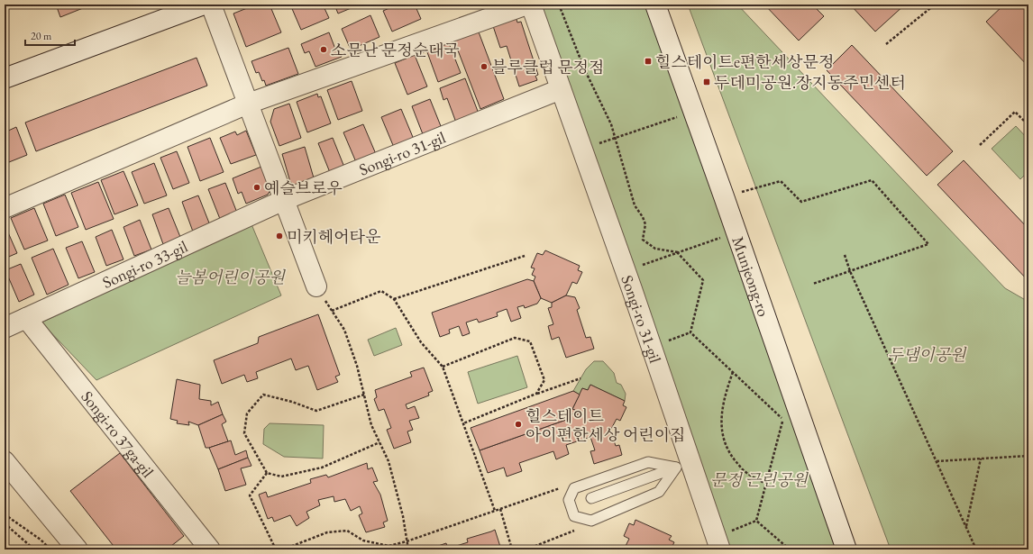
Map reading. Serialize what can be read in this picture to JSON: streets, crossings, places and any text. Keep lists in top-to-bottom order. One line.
{"streets":{"street":["Songi-ro 31-gil","Songi-ro 33-gil","Munjeong-ro","Songi-ro 37ga-gil"]},"crossings":[["Songi-ro 31-gil","Songi-ro 33-gil"],["Songi-ro 33-gil","Songi-ro 37ga-gil"]],"parks":["늘봄어린이공원","두댐이공원","문정 근린공원"],"places":{"other":["소문난 문정순대국","블루클럽 문정점","예슬브로우","미키헤어타운","힐스테이트 아이편한세상 어린이집"],"transit":["힐스테이트e편한세상문정","두데미공원.장지동주민센터"]},"scale_bar":"20 m"}
